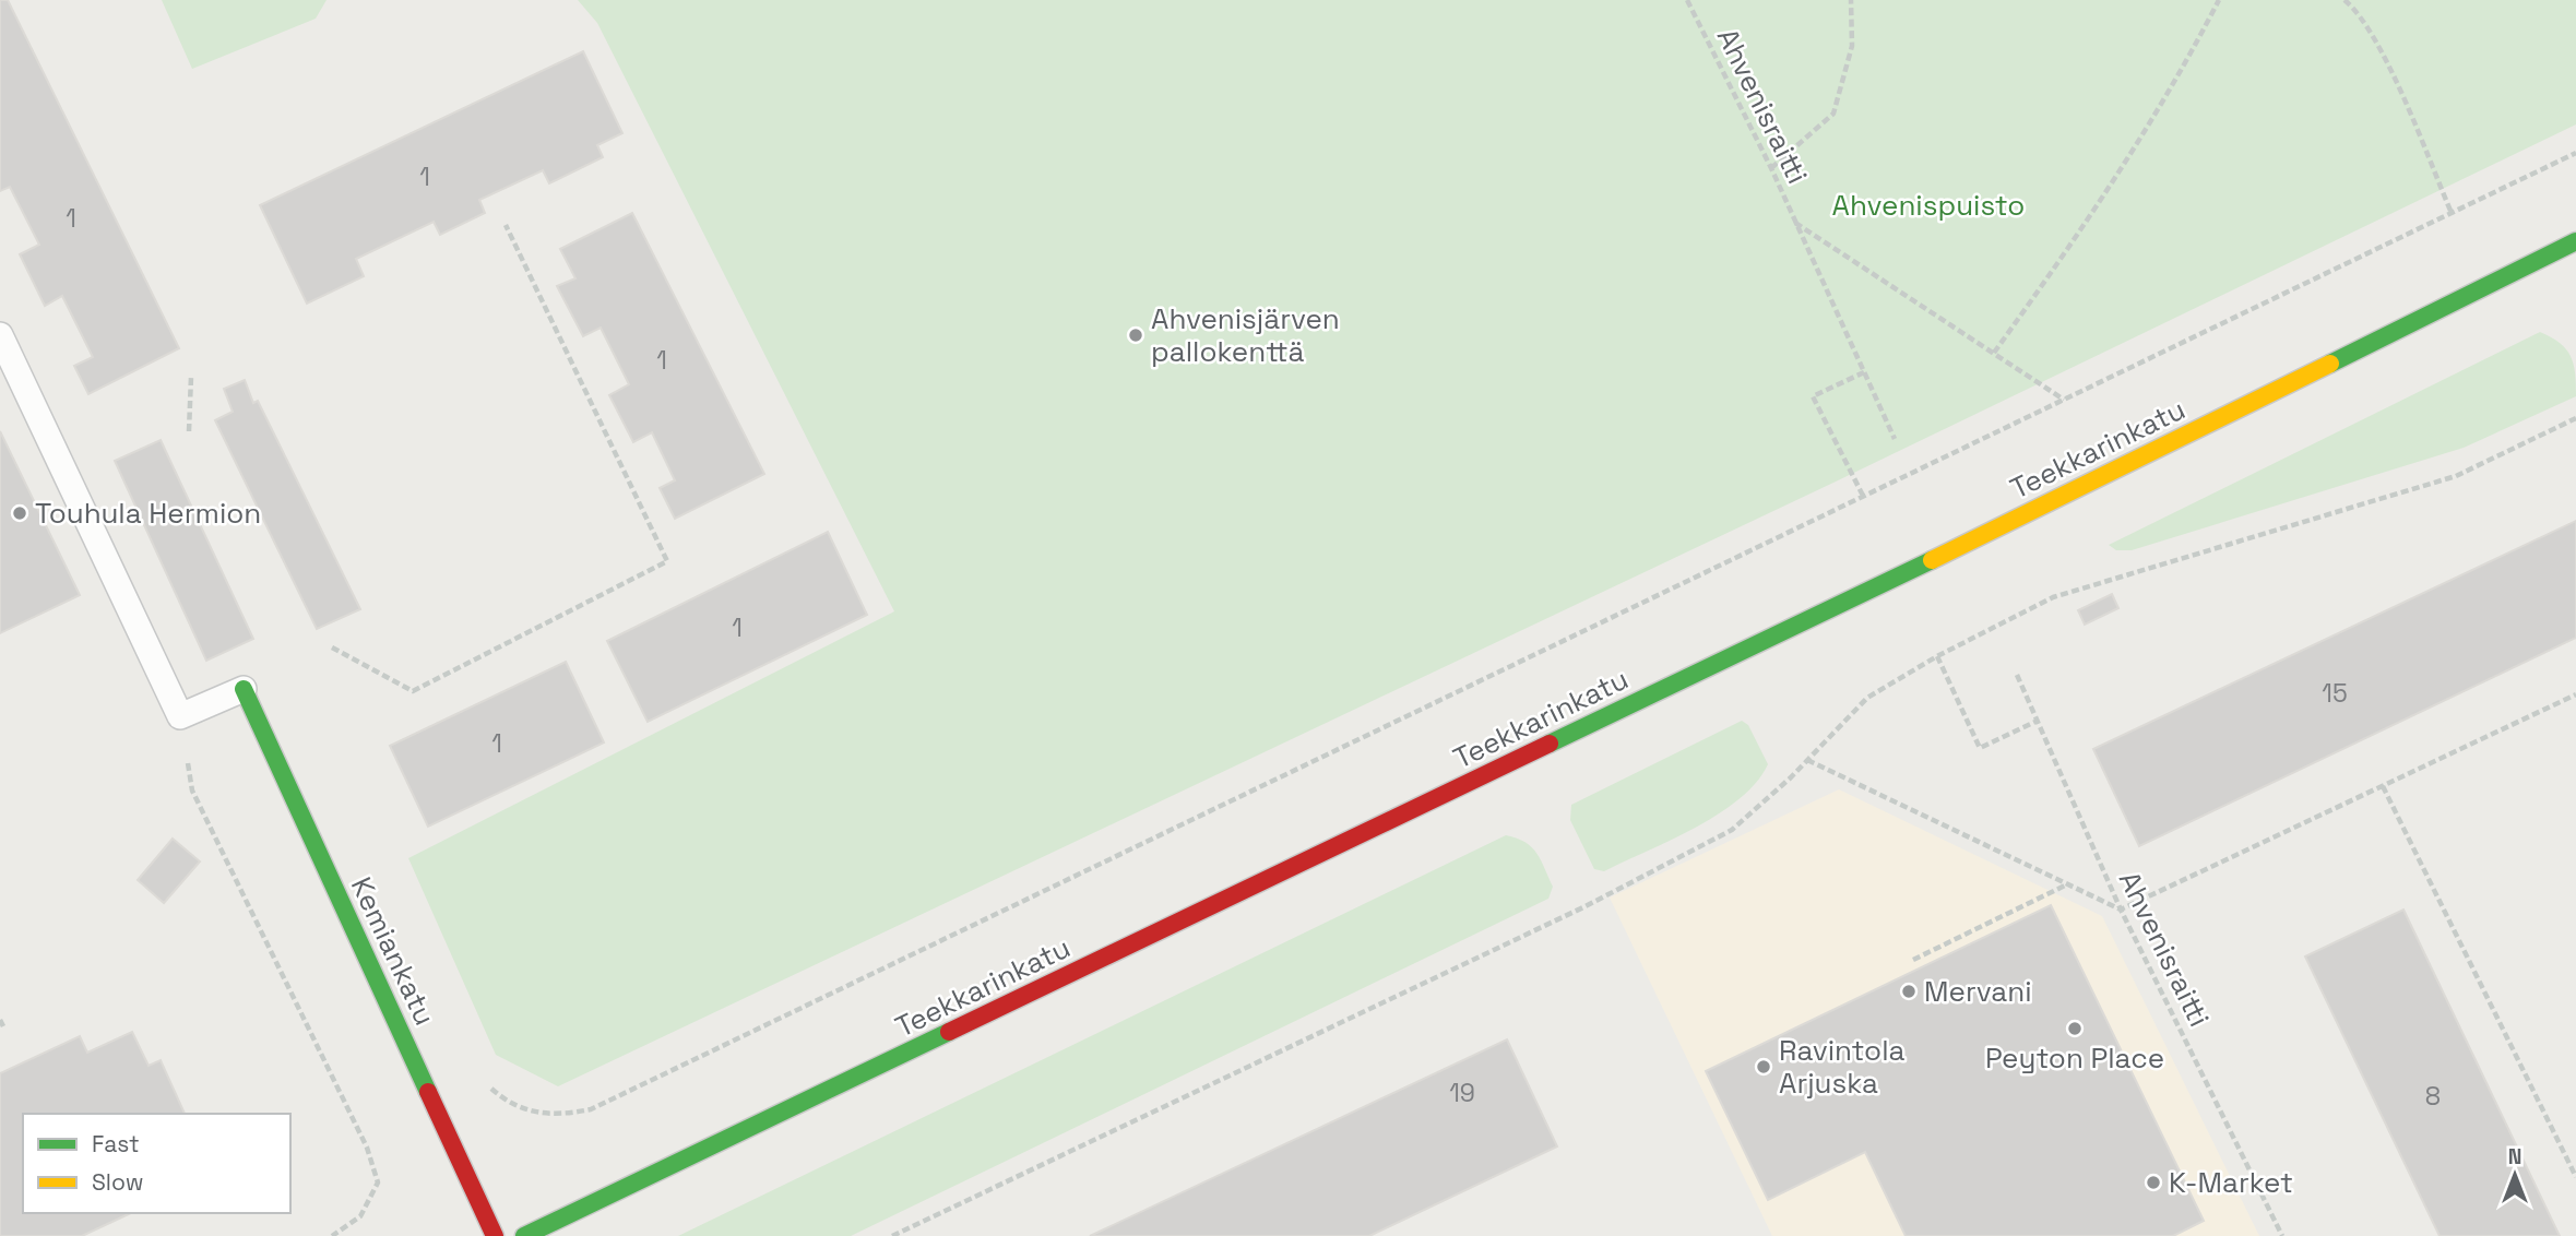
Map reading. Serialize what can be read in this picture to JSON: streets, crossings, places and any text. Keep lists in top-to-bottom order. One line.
{"streets":{"street":["Teekkarinkatu","Kemiankatu"],"path":["Ahvenisraitti"]},"parks":["Ahvenispuisto"],"places":["Ahvenisjärven pallokenttä","Touhula Hermion","Mervani","Peyton Place","Ravintola Arjuska","K-Market"],"house_numbers":["1","1","1","1","15","1","19","8"],"legend":["Fast","Slow"],"north":"top"}
